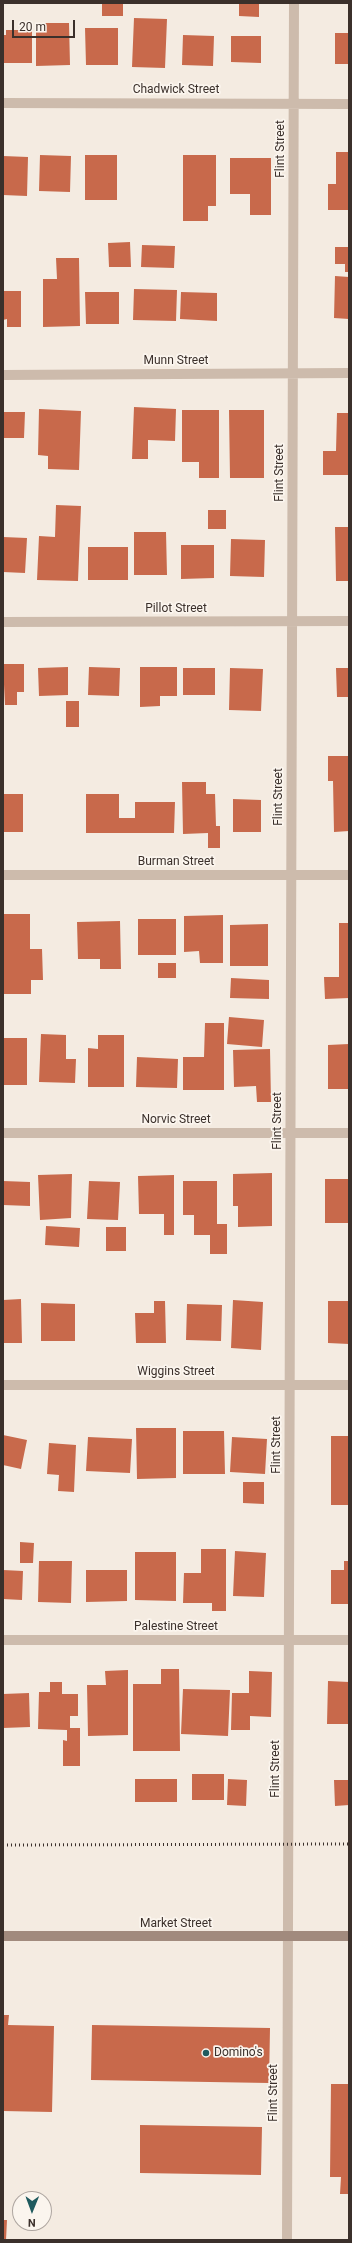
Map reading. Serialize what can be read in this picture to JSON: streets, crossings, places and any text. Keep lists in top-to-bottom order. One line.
{"streets":{"main road":["Market Street"],"street":["Chadwick Street","Flint Street","Munn Street","Pillot Street","Burman Street","Norvic Street","Wiggins Street","Palestine Street"]},"crossings":[["Chadwick Street","Flint Street"],["Flint Street","Munn Street"],["Flint Street","Pillot Street"],["Flint Street","Burman Street"],["Flint Street","Norvic Street"],["Flint Street","Wiggins Street"],["Flint Street","Palestine Street"],["Flint Street","Market Street"]],"places":["Domino's"],"scale_bar":"20 m","north":"bottom"}
